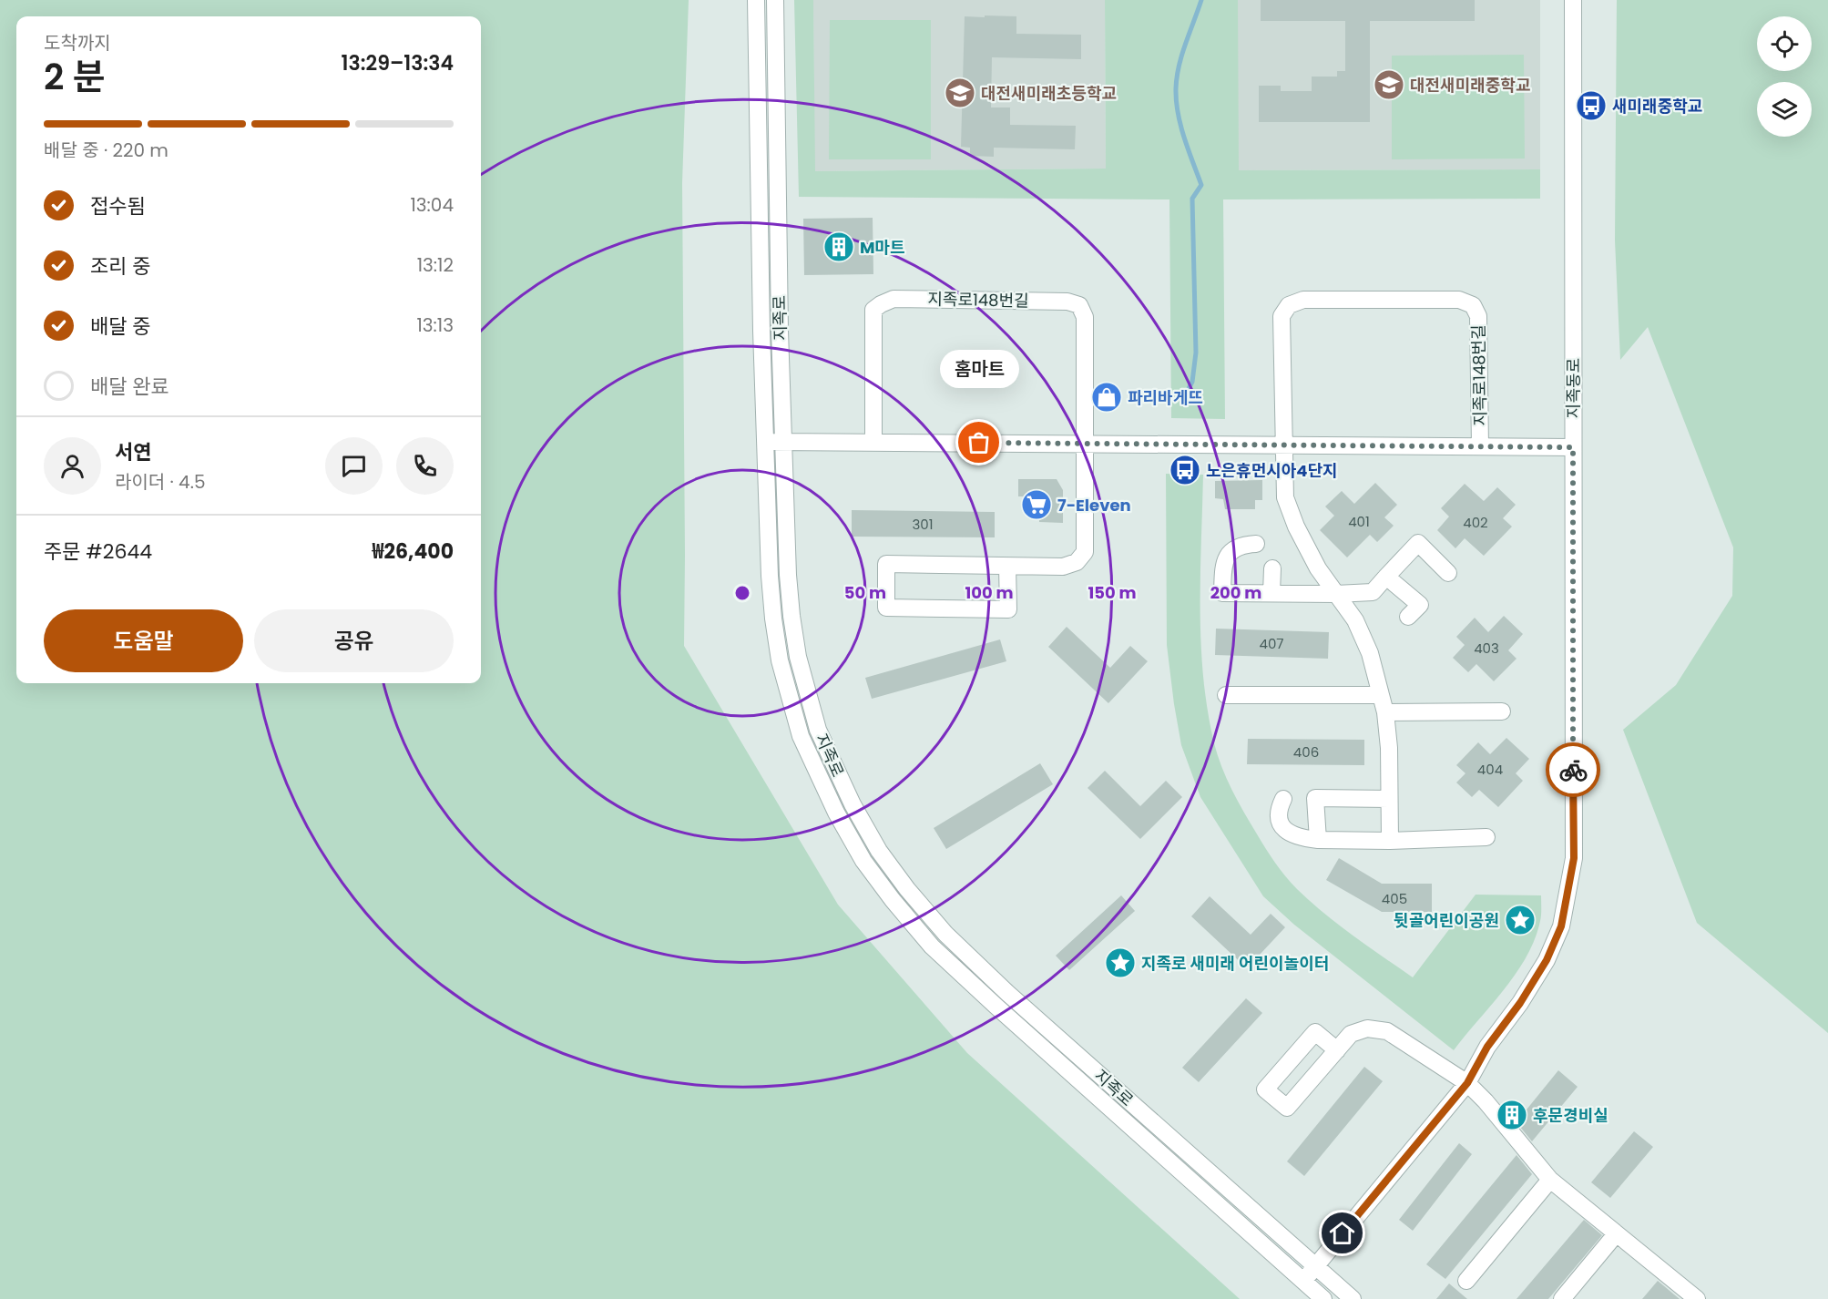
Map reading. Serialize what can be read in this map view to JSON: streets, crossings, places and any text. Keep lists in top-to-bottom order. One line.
{"streets":{"street":["지족로148번길","지족로","지족동로"]},"crossings":[["지족로148번길","지족로"],["지족로148번길","지족동로"],["지족로","지족동로"]],"places":{"school or university":["대전새미래중학교","대전새미래초등학교"],"bus stop":["새미래중학교","노은휴먼시아4단지"],"building":["M마트","후문경비실"],"shop":["파리바게뜨"],"other":["홈마트"],"supermarket":["7-Eleven"],"place":["뒷골어린이공원","지족로 새미래 어린이놀이터"]},"house_numbers":["401","402","301","407","403","406","404","405"],"page":{"heading":["2 분","도착까지","13:29–13:34"],"panel":["서연","라이더 · 4.5","주문 #2644","₩26,400"],"bar":"배달 중 · 220 m","list":[["접수됨","13:04"],["조리 중","13:12"],["배달 중","13:13"],"배달 완료"],"bubble":"홈마트","buttons":["도움말","공유"]},"rings":["50 m","100 m","150 m","200 m"]}
